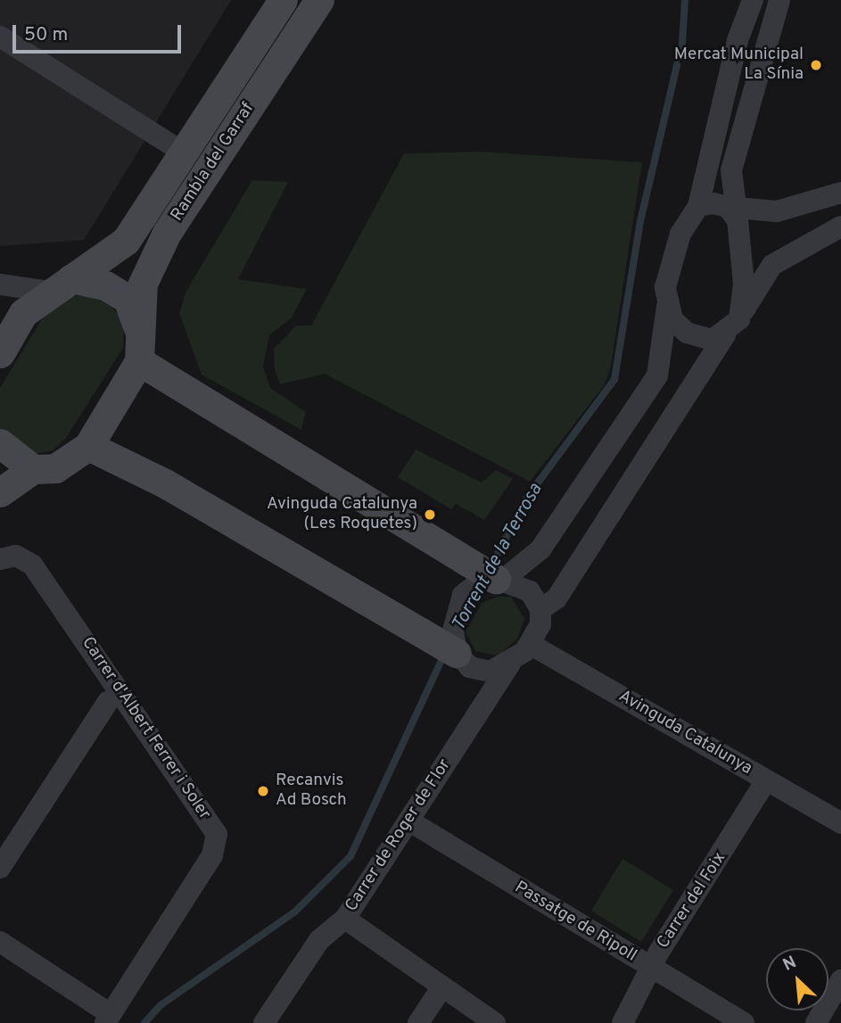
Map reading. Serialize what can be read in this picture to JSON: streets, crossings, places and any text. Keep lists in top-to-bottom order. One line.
{"streets":{"street":["Rambla del Garraf","Carrer d'Albert Ferrer i Soler","Avinguda Catalunya","Carrer de Roger de Flor","Carrer del Foix","Passatge de Ripoll"]},"crossings":[["Avinguda Catalunya","Carrer de Roger de Flor"],["Avinguda Catalunya","Carrer del Foix"],["Carrer de Roger de Flor","Passatge de Ripoll"],["Carrer del Foix","Passatge de Ripoll"]],"water":["Torrent de la Terrosa"],"places":["Mercat Municipal La Sínia","Avinguda Catalunya (Les Roquetes)","Recanvis Ad Bosch"],"scale_bar":"50 m","north":"top left"}
